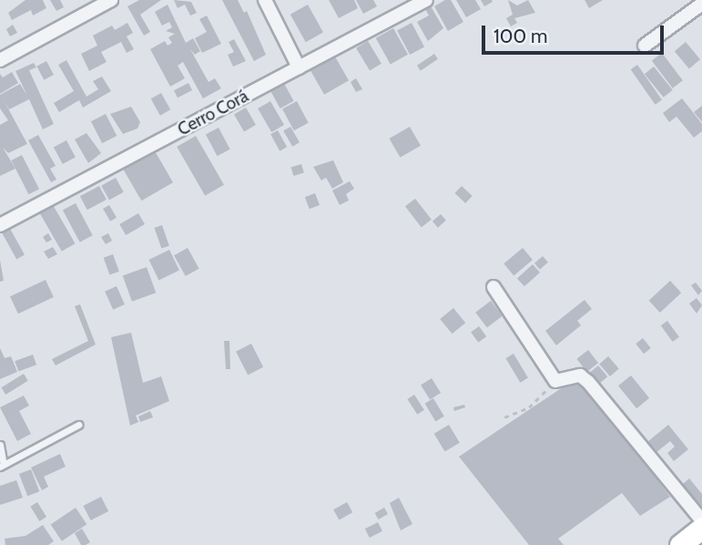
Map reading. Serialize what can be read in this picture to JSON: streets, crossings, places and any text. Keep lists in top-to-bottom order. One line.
{"streets":{"street":["Cerro Corá"]},"scale_bar":"100 m"}
